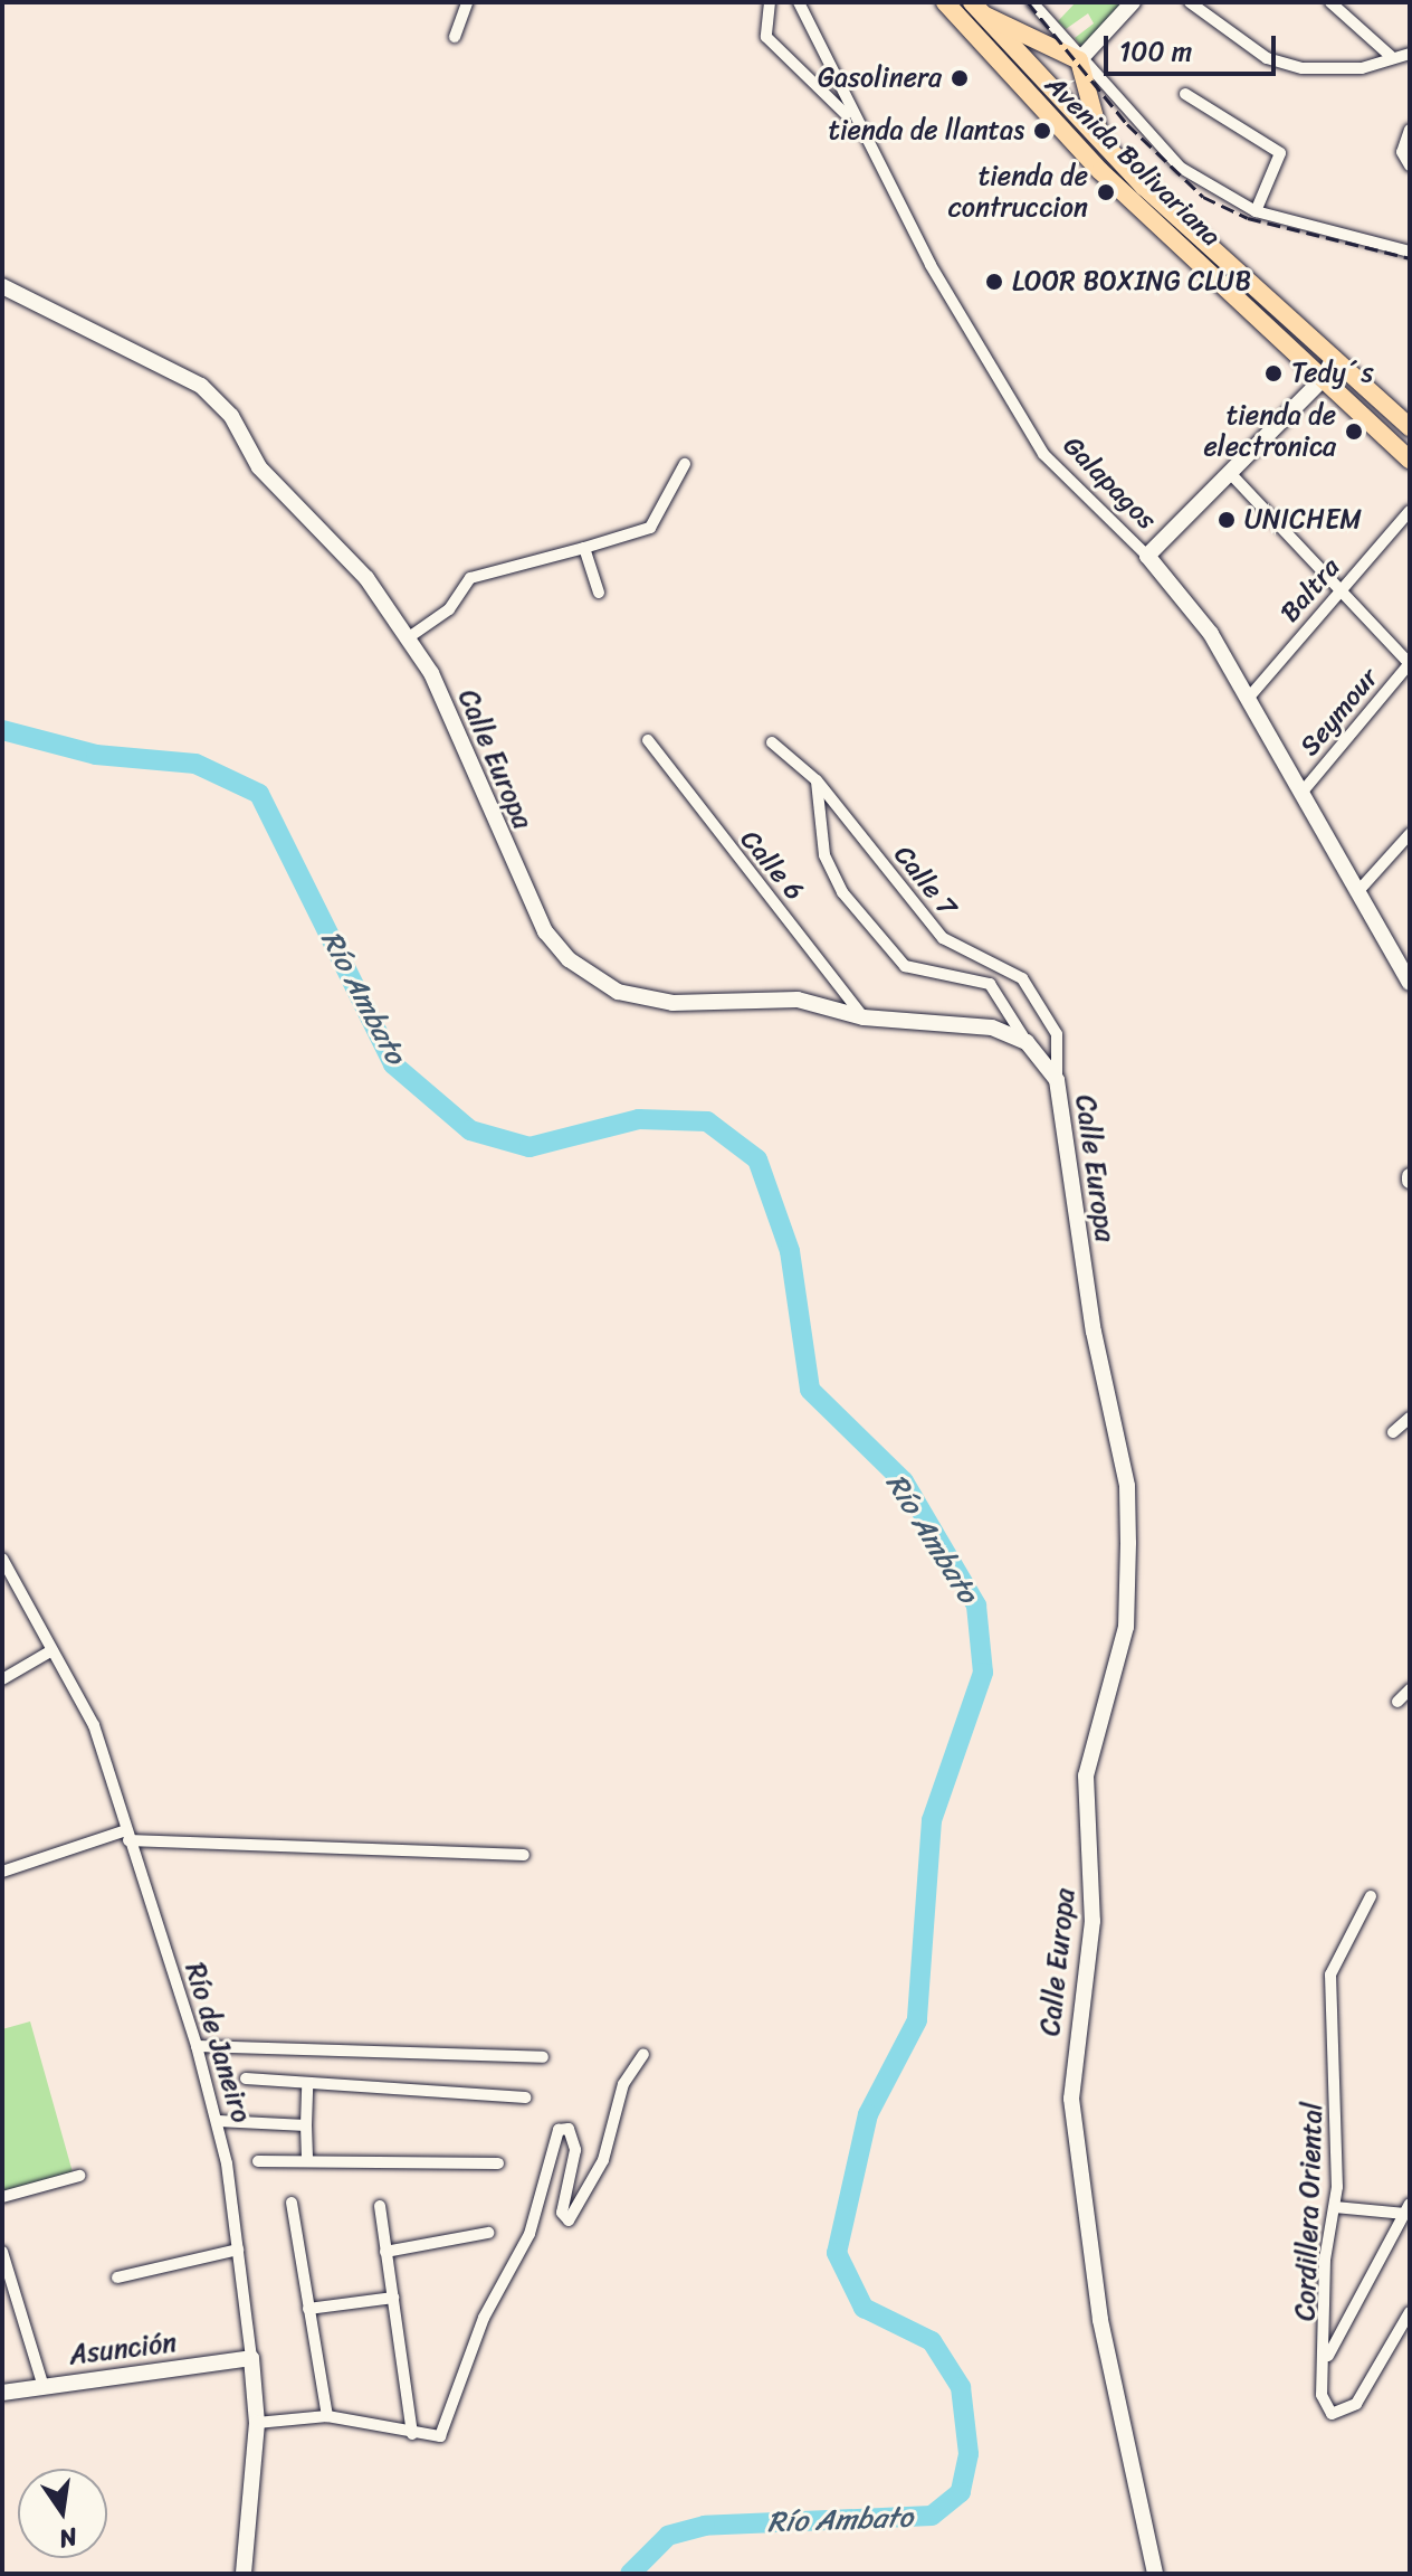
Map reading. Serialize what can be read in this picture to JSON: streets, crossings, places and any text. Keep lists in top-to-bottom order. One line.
{"streets":{"main road":["Avenida Bolivariana"],"street":["Galapagos","Baltra","Seymour","Calle Europa","Calle 6","Calle 7","Río de Janeiro","Cordillera Oriental","Asunción"]},"crossings":[["Galapagos","Baltra"],["Galapagos","Seymour"],["Calle Europa","Calle 6"],["Calle Europa","Calle 7"],["Río de Janeiro","Asunción"]],"water":["Río Ambato"],"places":["Gasolinera","tienda de llantas","tienda de contruccion","LOOR BOXING CLUB","Tedy´s","tienda de electronica","UNICHEM"],"scale_bar":"100 m","north":"bottom"}
